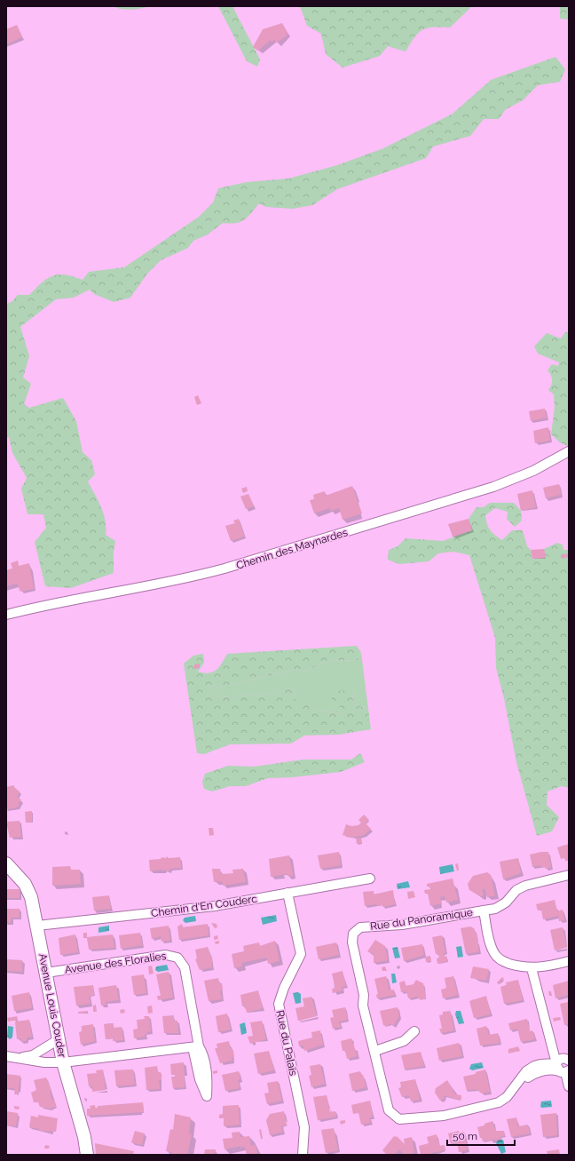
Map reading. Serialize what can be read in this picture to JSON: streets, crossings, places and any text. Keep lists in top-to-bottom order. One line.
{"streets":{"street":["Chemin des Maynardes","Chemin d'En Couderc","Rue du Panoramique","Avenue des Floralies","Avenue Louis Couder","Rue du Palaïs"]},"crossings":[["Chemin d'En Couderc","Avenue Louis Couder"],["Chemin d'En Couderc","Rue du Palaïs"],["Avenue des Floralies","Avenue Louis Couder"]],"scale_bar":"50 m"}
